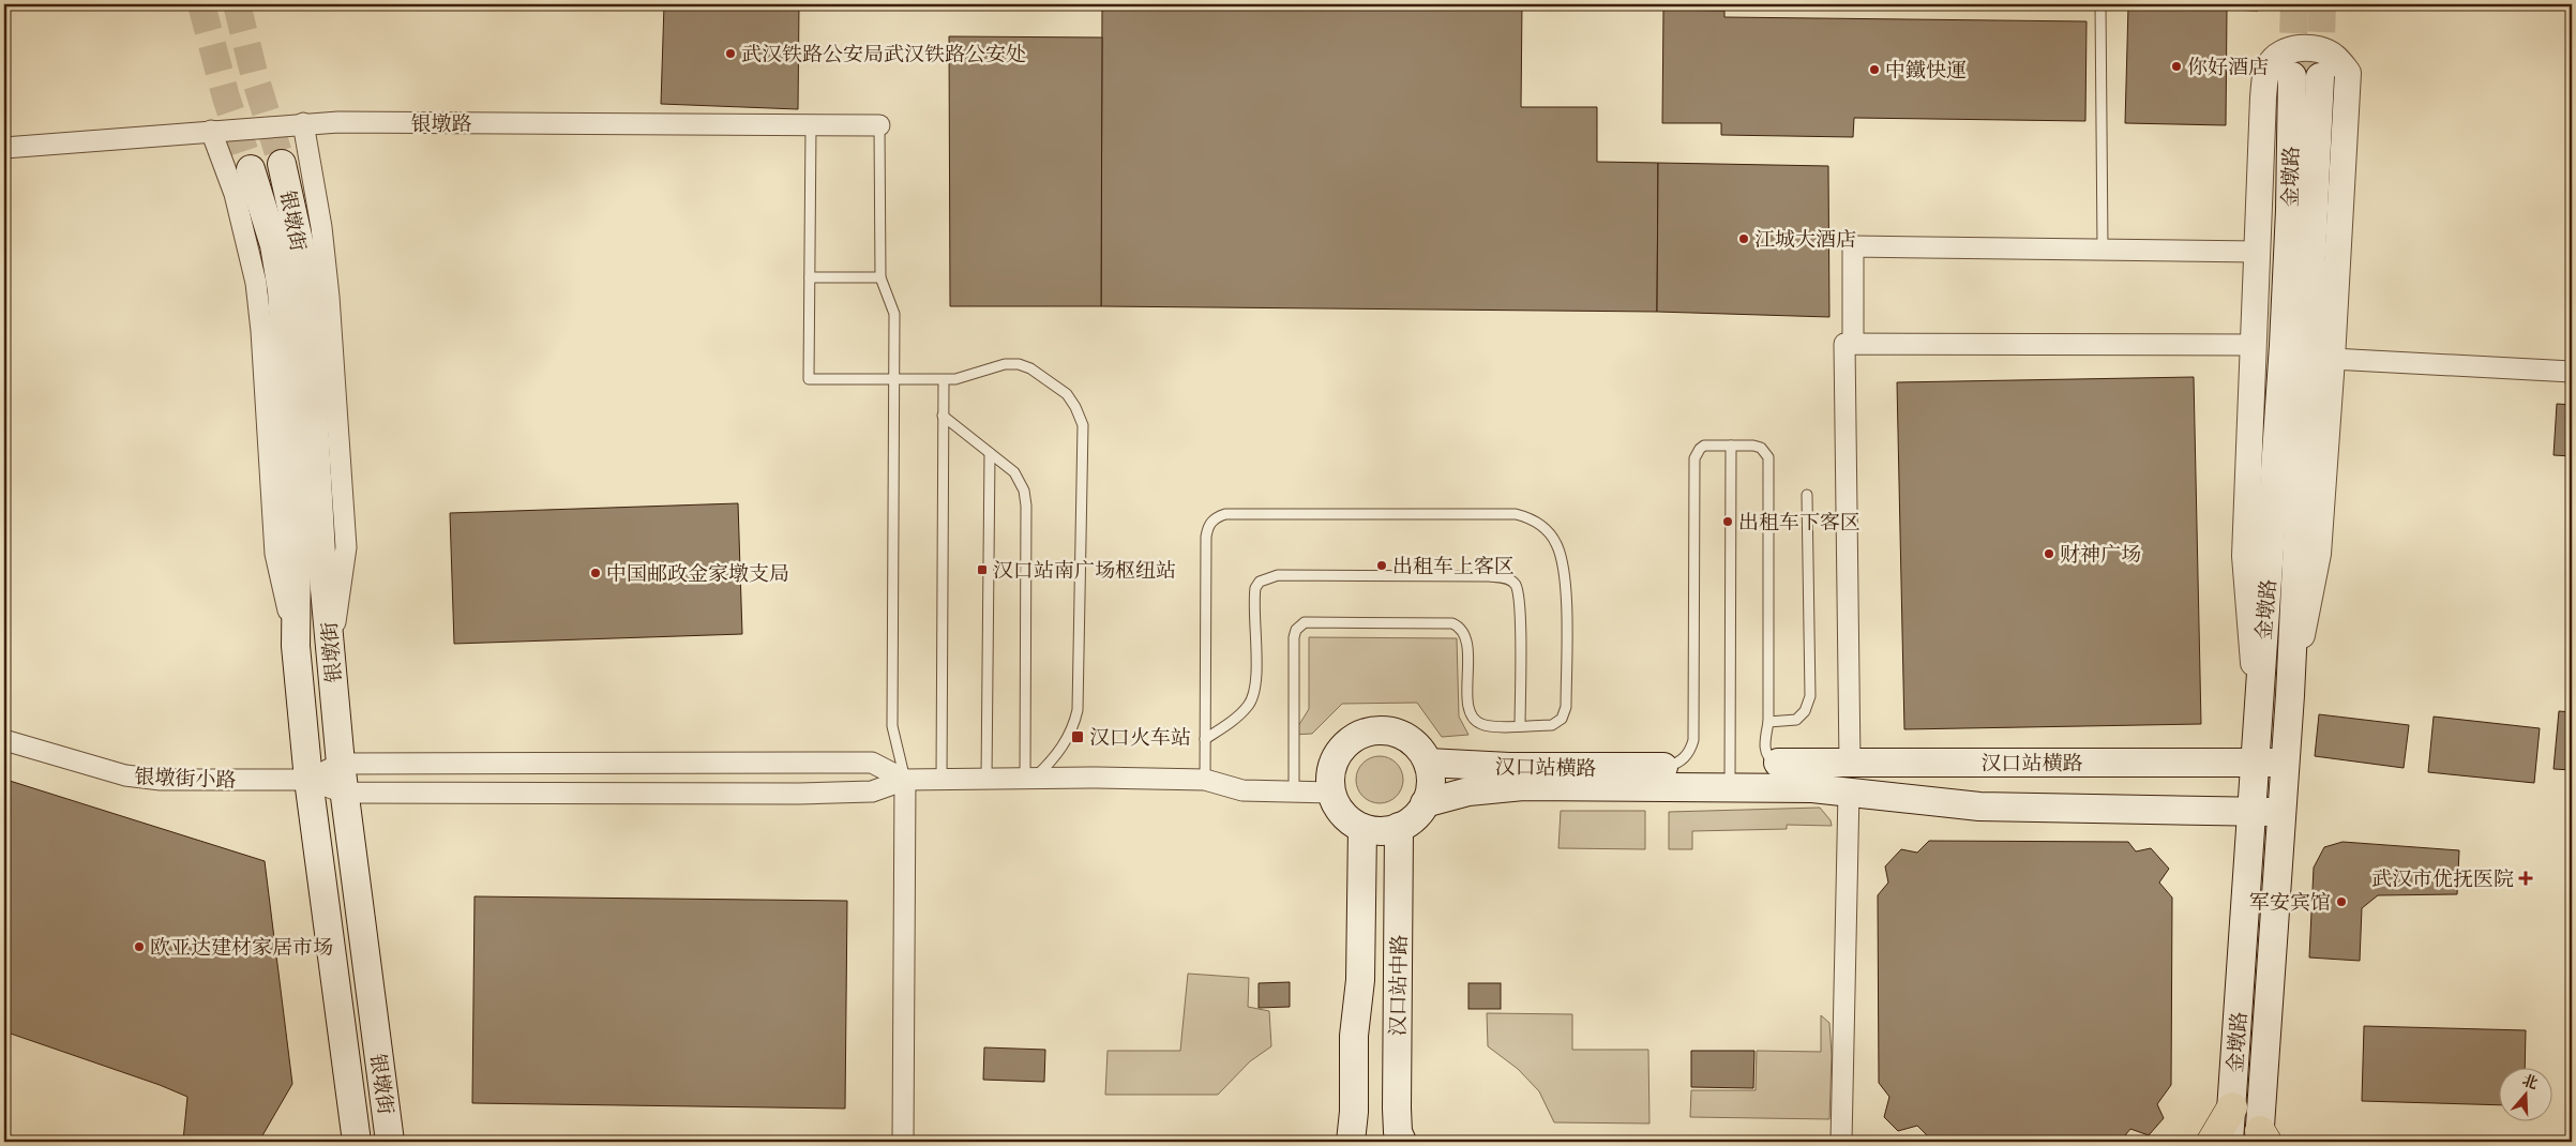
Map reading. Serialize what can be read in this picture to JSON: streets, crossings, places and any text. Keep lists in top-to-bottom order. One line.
{"streets":{"main road":["金墩路","银墩街","汉口站横路","汉口站中路"],"street":["银墩路","银墩街小路"]},"crossings":[["金墩路","汉口站横路"],["银墩街","银墩街小路"],["汉口站横路","汉口站中路"]],"places":{"other":["武汉铁路公安局武汉铁路公安处","你好酒店","中鐵快運","江城大酒店","出租车下客区","财神广场","出租车上客区","中国邮政金家墩支局","军安宾馆","欧亚达建材家居市场"],"transit":["汉口站南广场枢纽站","汉口火车站"],"health":["武汉市优抚医院"]},"north":"top"}
